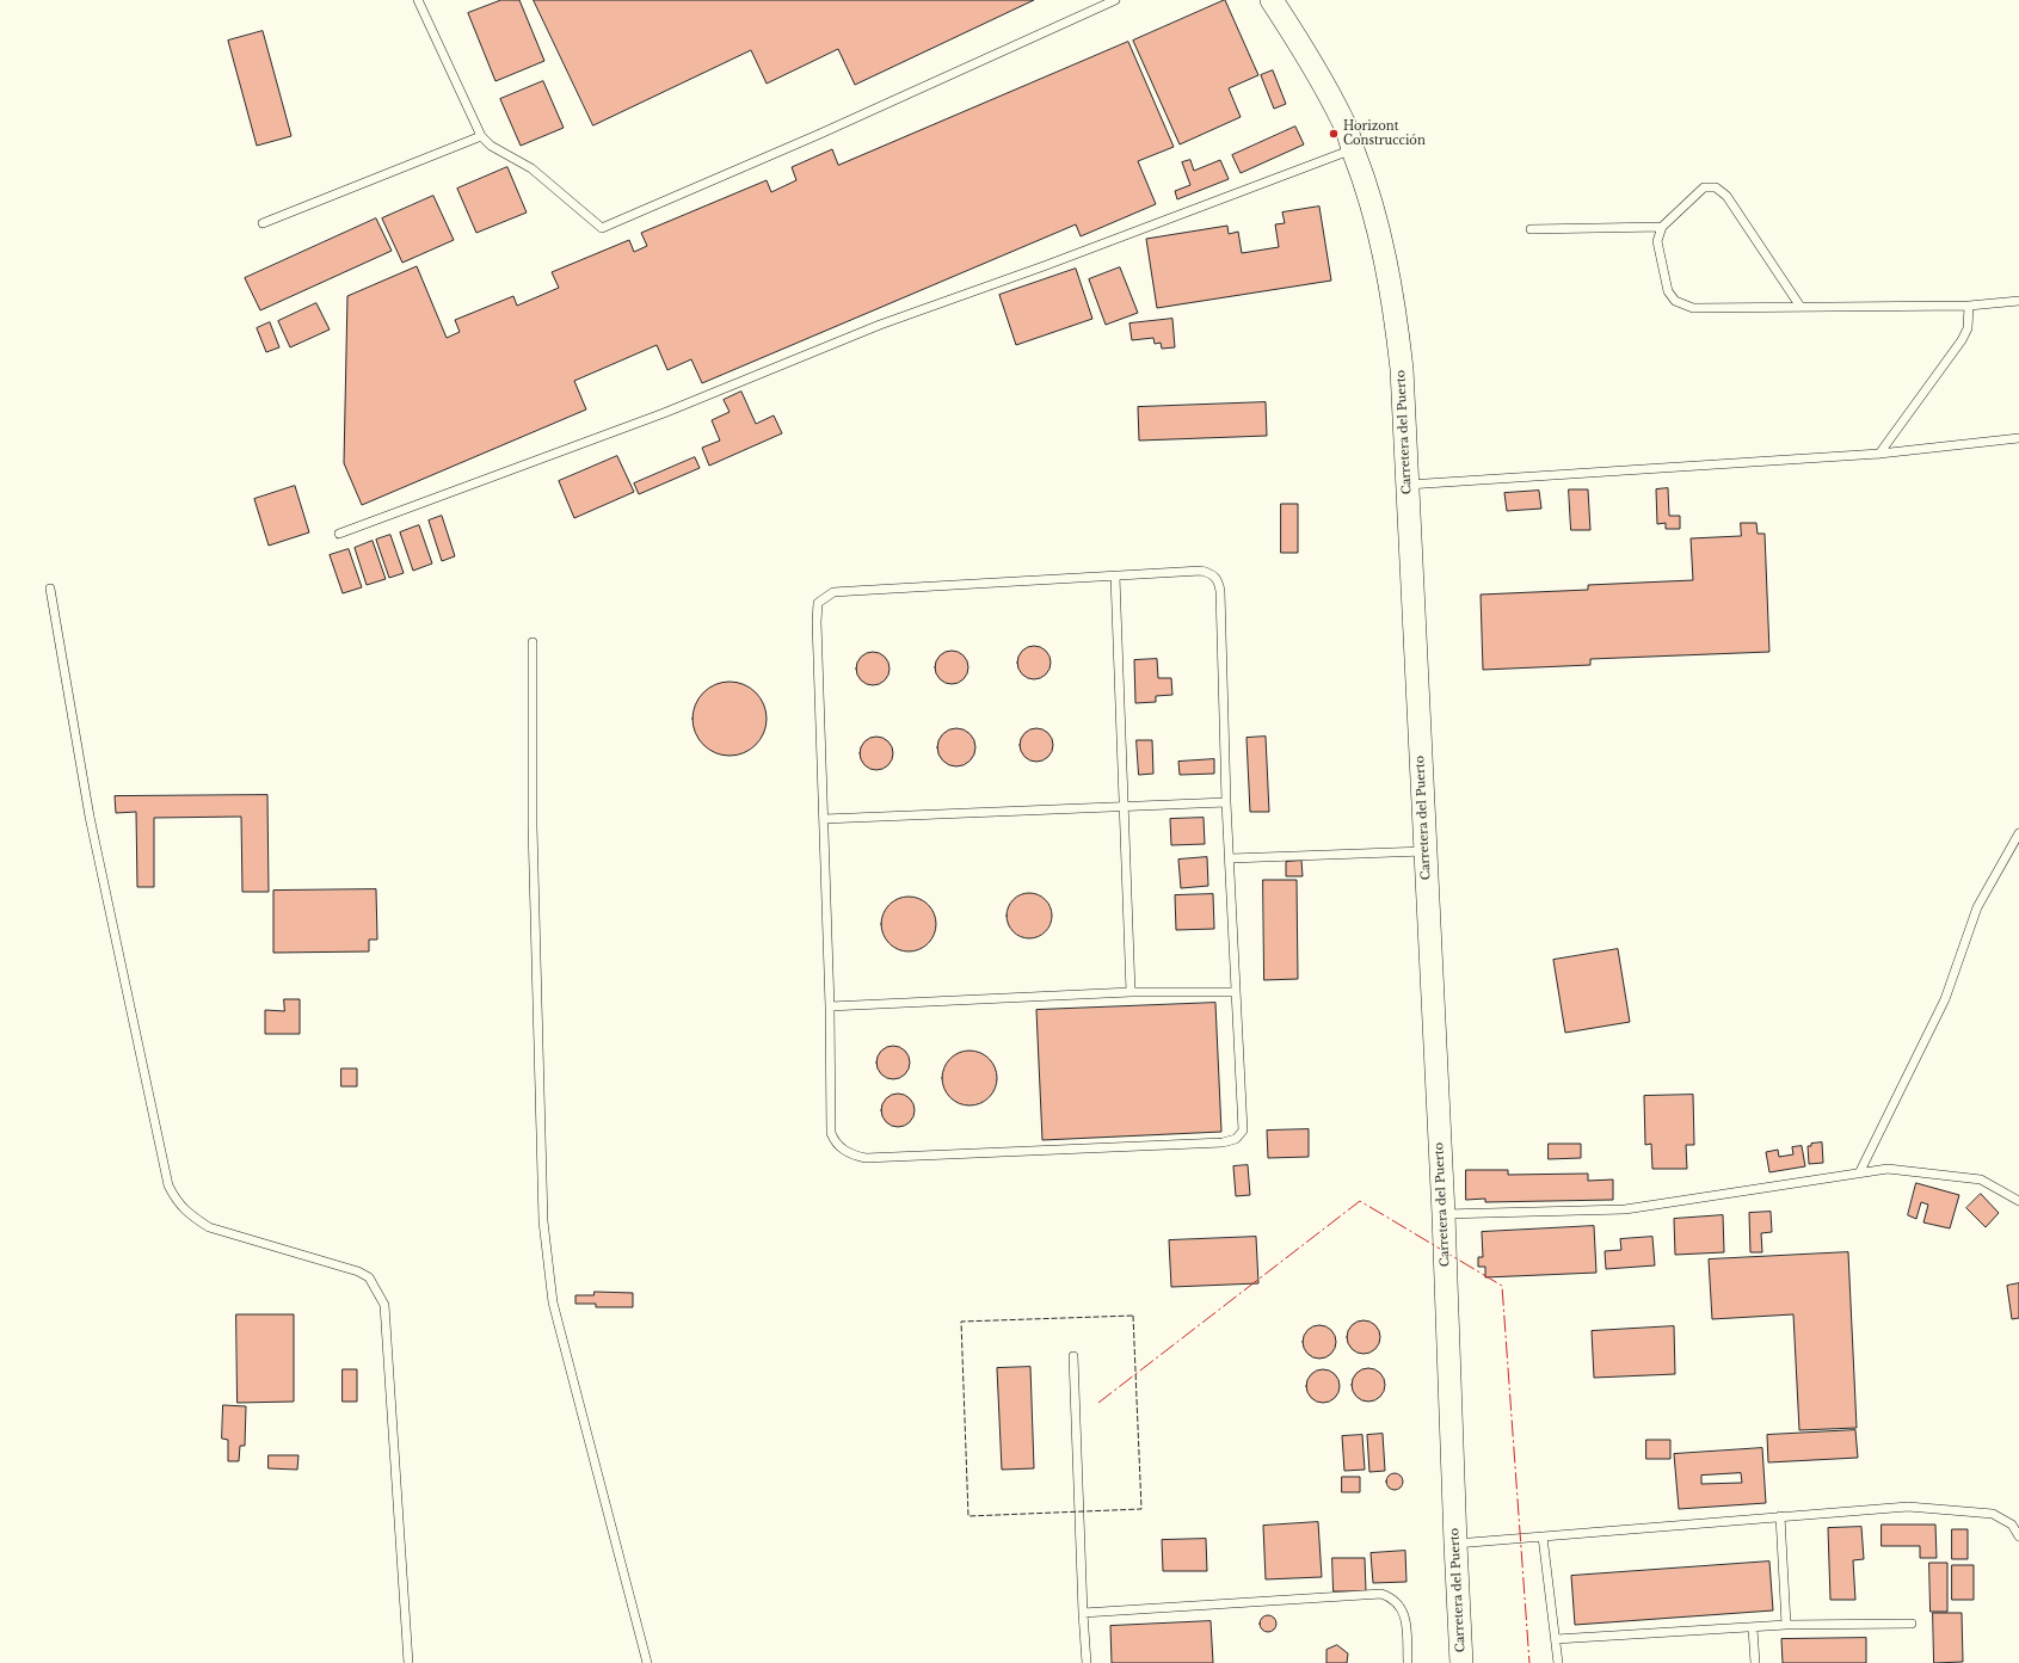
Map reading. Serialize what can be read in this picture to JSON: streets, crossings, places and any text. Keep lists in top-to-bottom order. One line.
{"streets":{"main road":["Carretera del Puerto"]},"places":["Horizont Construcción"]}
